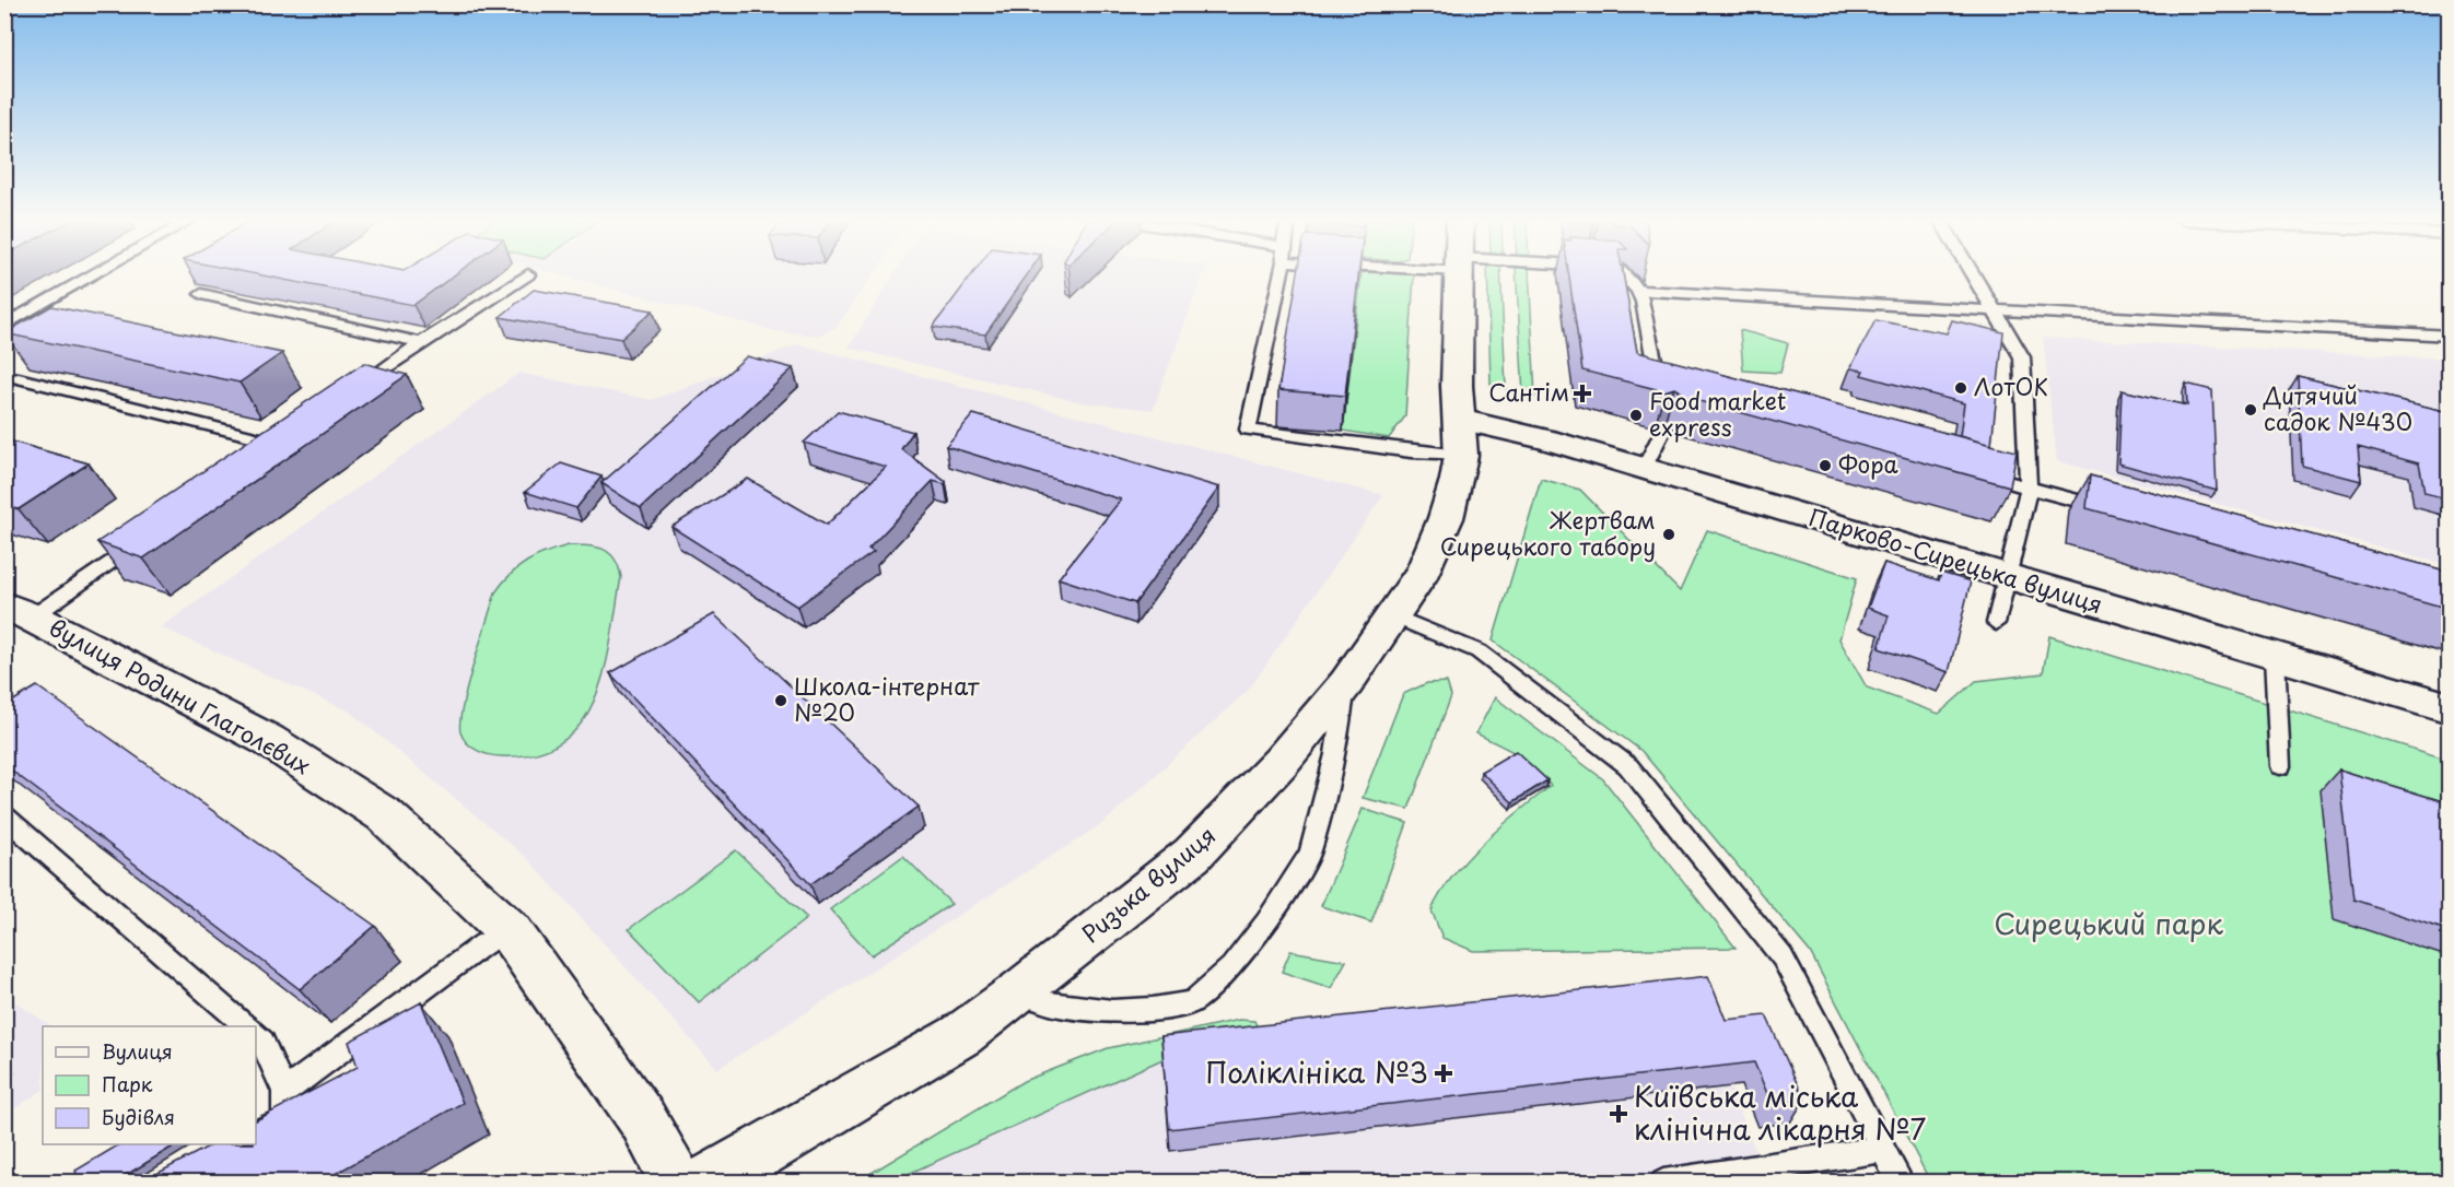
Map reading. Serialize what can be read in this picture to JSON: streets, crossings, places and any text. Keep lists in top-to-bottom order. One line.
{"streets":{"street":["Парково-Сирецька вулиця","вулиця Родини Глаголєвих","Ризька вулиця"]},"crossings":[["Парково-Сирецька вулиця","Ризька вулиця"]],"parks":["Сирецький парк"],"places":{"other":["ЛотОК","Дитячий садок №430","Food market express","Фора","Жертвам Сирецького табору","Школа-інтернат №20"],"health":["Сантім","Поліклініка №3","Київська міська клінічна лікарня №7"]},"legend":["Вулиця","Парк","Будівля"]}
